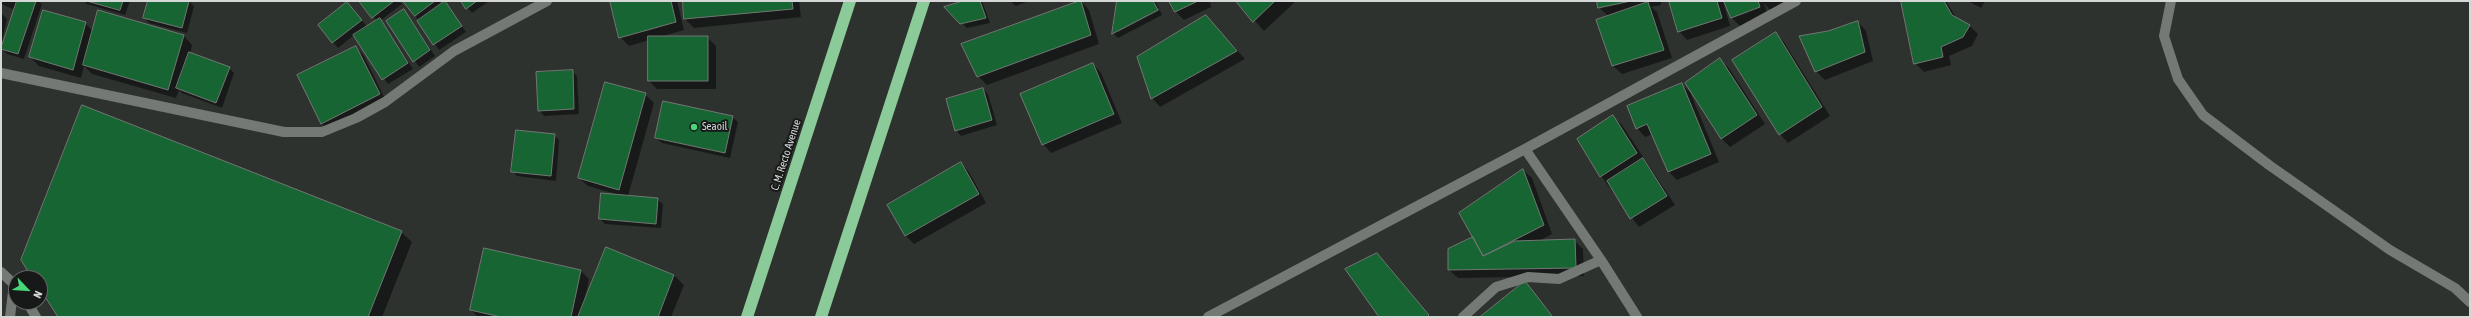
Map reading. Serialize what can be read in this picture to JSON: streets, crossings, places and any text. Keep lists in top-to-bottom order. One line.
{"streets":{"highway":["C. M. Recto Avenue"]},"places":["Seaoil"],"north":"bottom right"}
